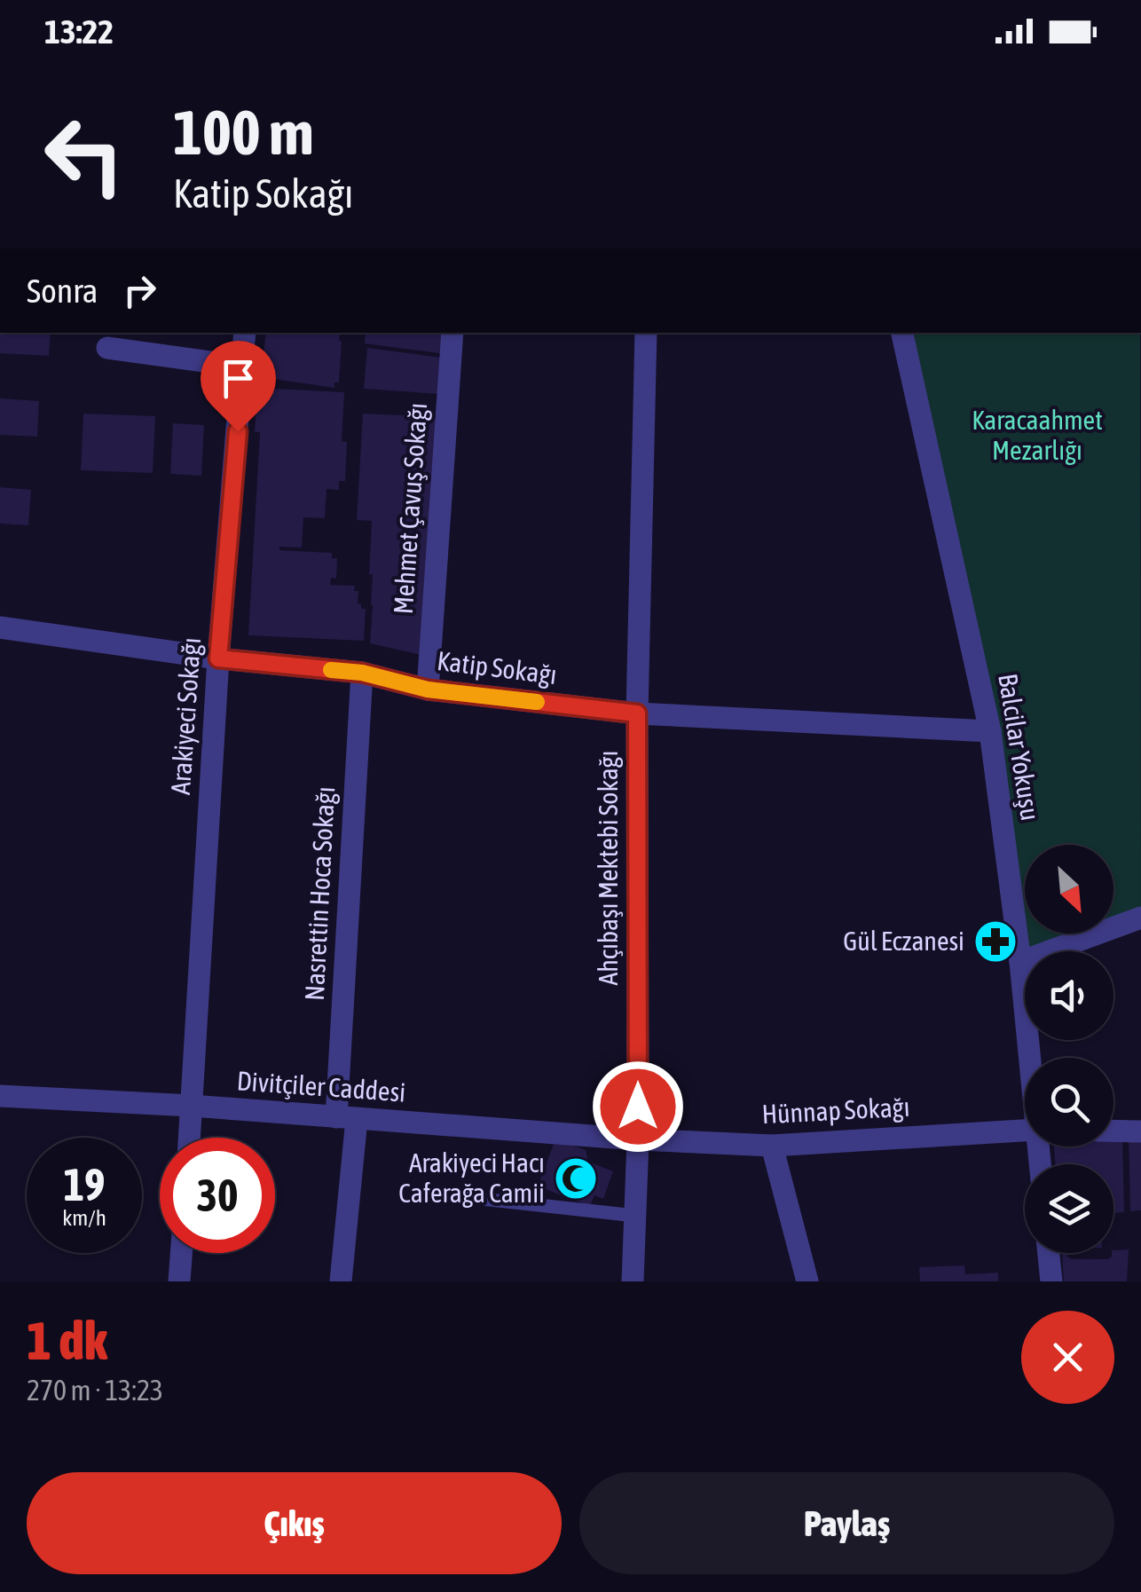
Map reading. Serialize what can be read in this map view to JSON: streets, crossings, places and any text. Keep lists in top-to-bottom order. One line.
{"streets":{"street":["Mehmet Çavuş Sokağı","Katip Sokağı","Arakiyeci Sokağı","Balcilar Yokuşu","Ahçıbaşı Mektebi Sokağı","Nasrettin Hoca Sokağı","Divitçiler Caddesi","Hünnap Sokağı"]},"crossings":[["Mehmet Çavuş Sokağı","Katip Sokağı"],["Katip Sokağı","Arakiyeci Sokağı"],["Katip Sokağı","Balcilar Yokuşu"],["Katip Sokağı","Ahçıbaşı Mektebi Sokağı"],["Katip Sokağı","Nasrettin Hoca Sokağı"],["Arakiyeci Sokağı","Divitçiler Caddesi"],["Ahçıbaşı Mektebi Sokağı","Divitçiler Caddesi"],["Ahçıbaşı Mektebi Sokağı","Hünnap Sokağı"],["Nasrettin Hoca Sokağı","Divitçiler Caddesi"],["Divitçiler Caddesi","Hünnap Sokağı"]],"parks":["Karacaahmet Mezarlığı"],"places":{"pharmacy":["Gül Eczanesi"],"mosque":["Arakiyeci Hacı Caferağa Camii"]},"north":"bottom right","page":{"status":"13:22","turn":["100 m","Katip Sokağı"],"then":"Sonra","speed":"19 km/h","limit":"30","heading":["1 dk","270 m · 13:23"],"buttons":["Çıkış","Paylaş"]}}
